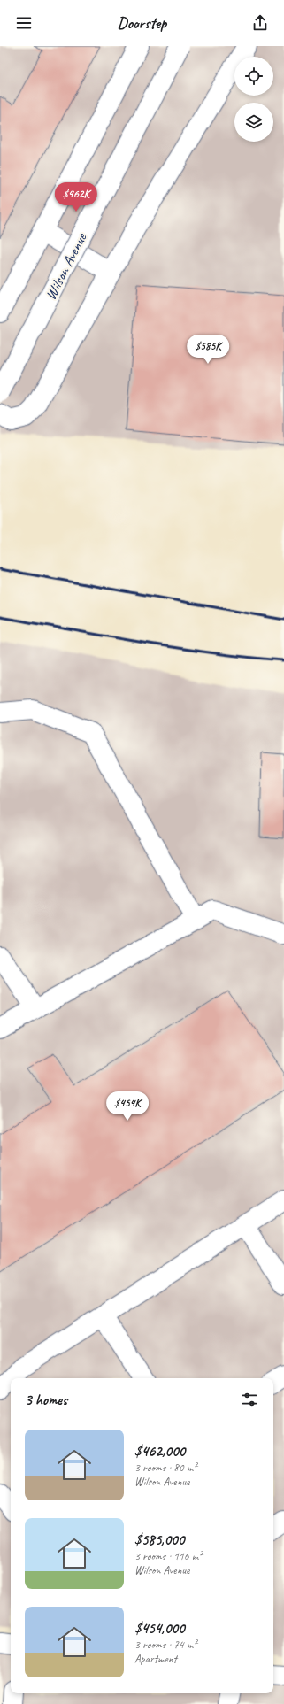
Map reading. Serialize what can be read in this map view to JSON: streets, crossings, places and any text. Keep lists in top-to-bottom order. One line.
{"streets":{"main road":["Wilson Avenue"]},"page":{"header":"Doorstep","price":["$462K","$585K","$454K"],"heading":"3 homes","list":[{"name":"$462,000","note":"3 rooms · 80 m² · Wilson Avenue"},{"name":"$585,000","note":"3 rooms · 116 m² · Wilson Avenue"},{"name":"$454,000","note":"3 rooms · 74 m² · Apartment"}]}}
